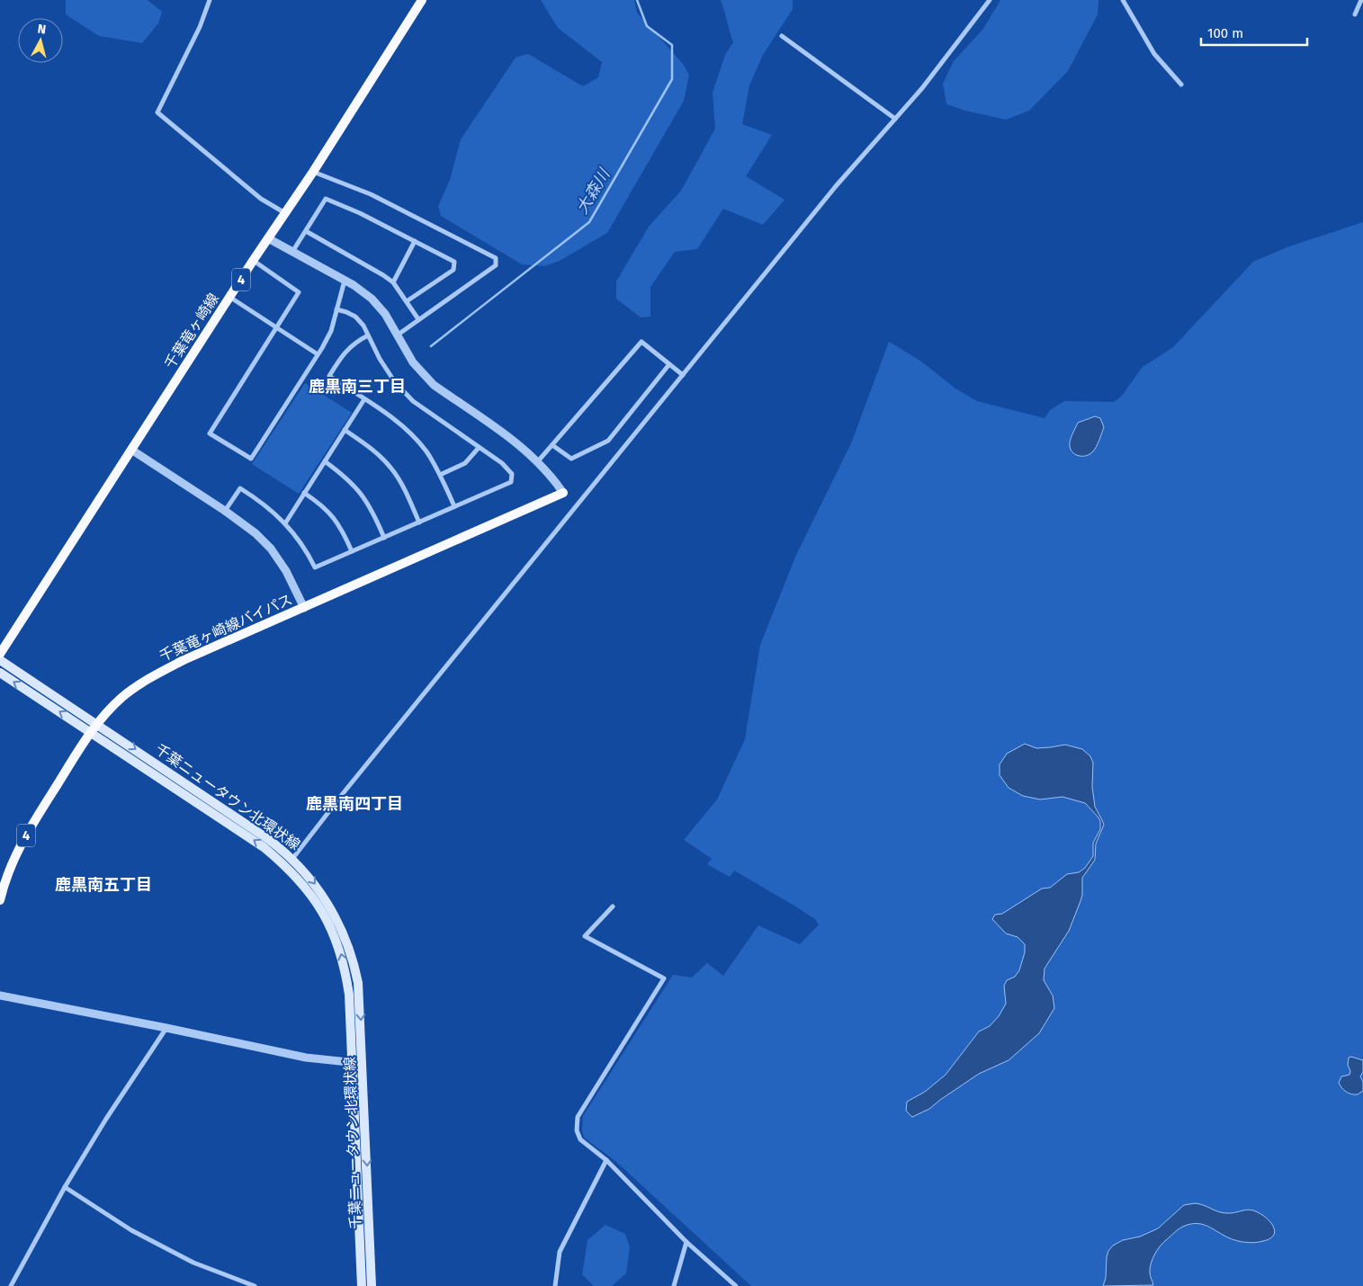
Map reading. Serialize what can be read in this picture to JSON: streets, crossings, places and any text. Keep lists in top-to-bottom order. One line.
{"streets":{"main road":["4","千葉竜ヶ崎線","千葉竜ヶ崎線バイパス","千葉ニュータウン北環状線"]},"crossings":[["千葉竜ヶ崎線バイパス","千葉ニュータウン北環状線"]],"districts":["鹿黒南三丁目","鹿黒南四丁目","鹿黒南五丁目"],"water":["大森川"],"scale_bar":"100 m","north":"top"}
